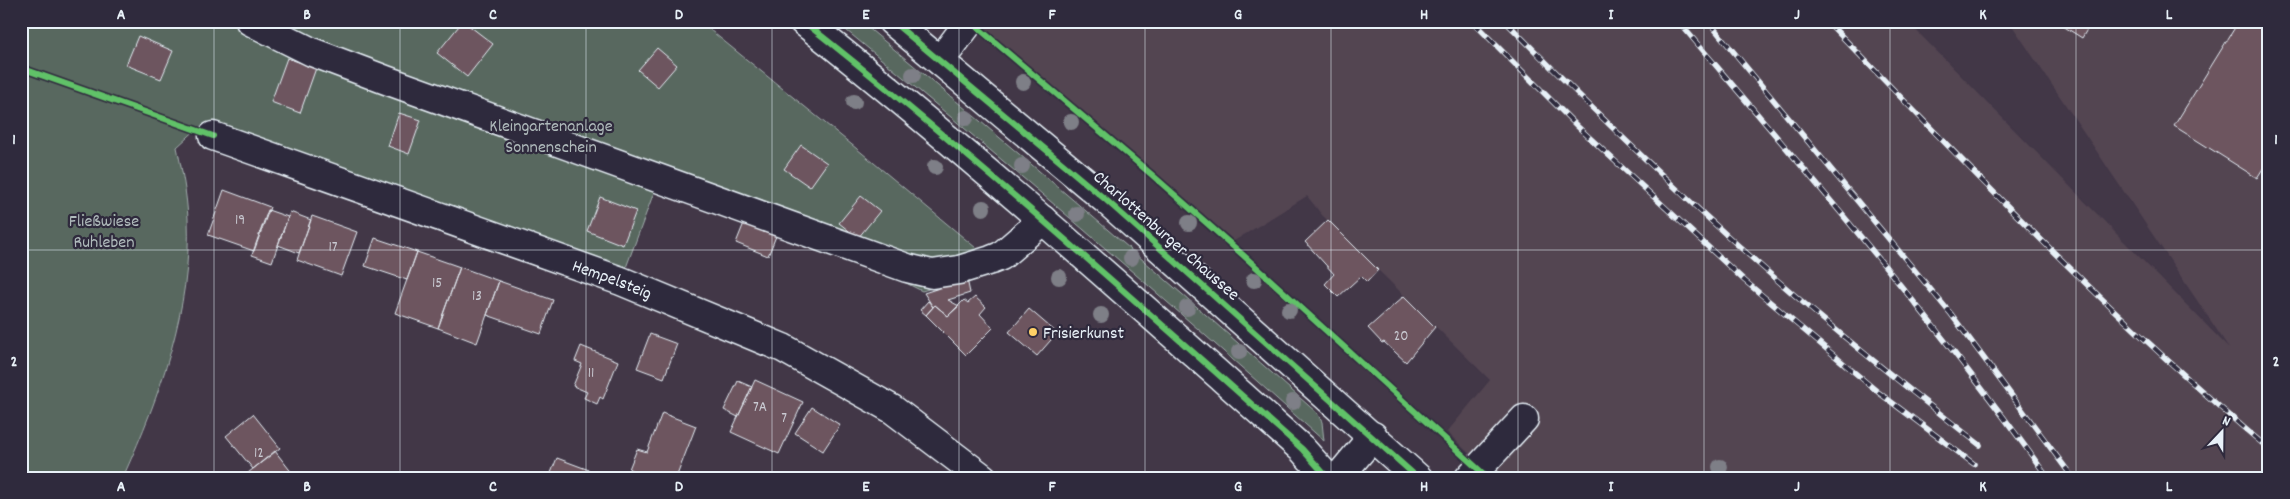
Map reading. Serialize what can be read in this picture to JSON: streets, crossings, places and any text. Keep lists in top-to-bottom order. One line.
{"streets":{"main road":["Charlottenburger Chaussee","Hempelsteig"]},"parks":["Kleingartenanlage Sonnenschein","Fließwiese Ruhleben"],"places":["Frisierkunst"],"house_numbers":["19","17","15","13","20","11","7A","7","12"],"north":"top","grid":{"columns":["A","B","C","D","E","F","G","H","I","J","K","L"],"rows":["1","2"]}}
